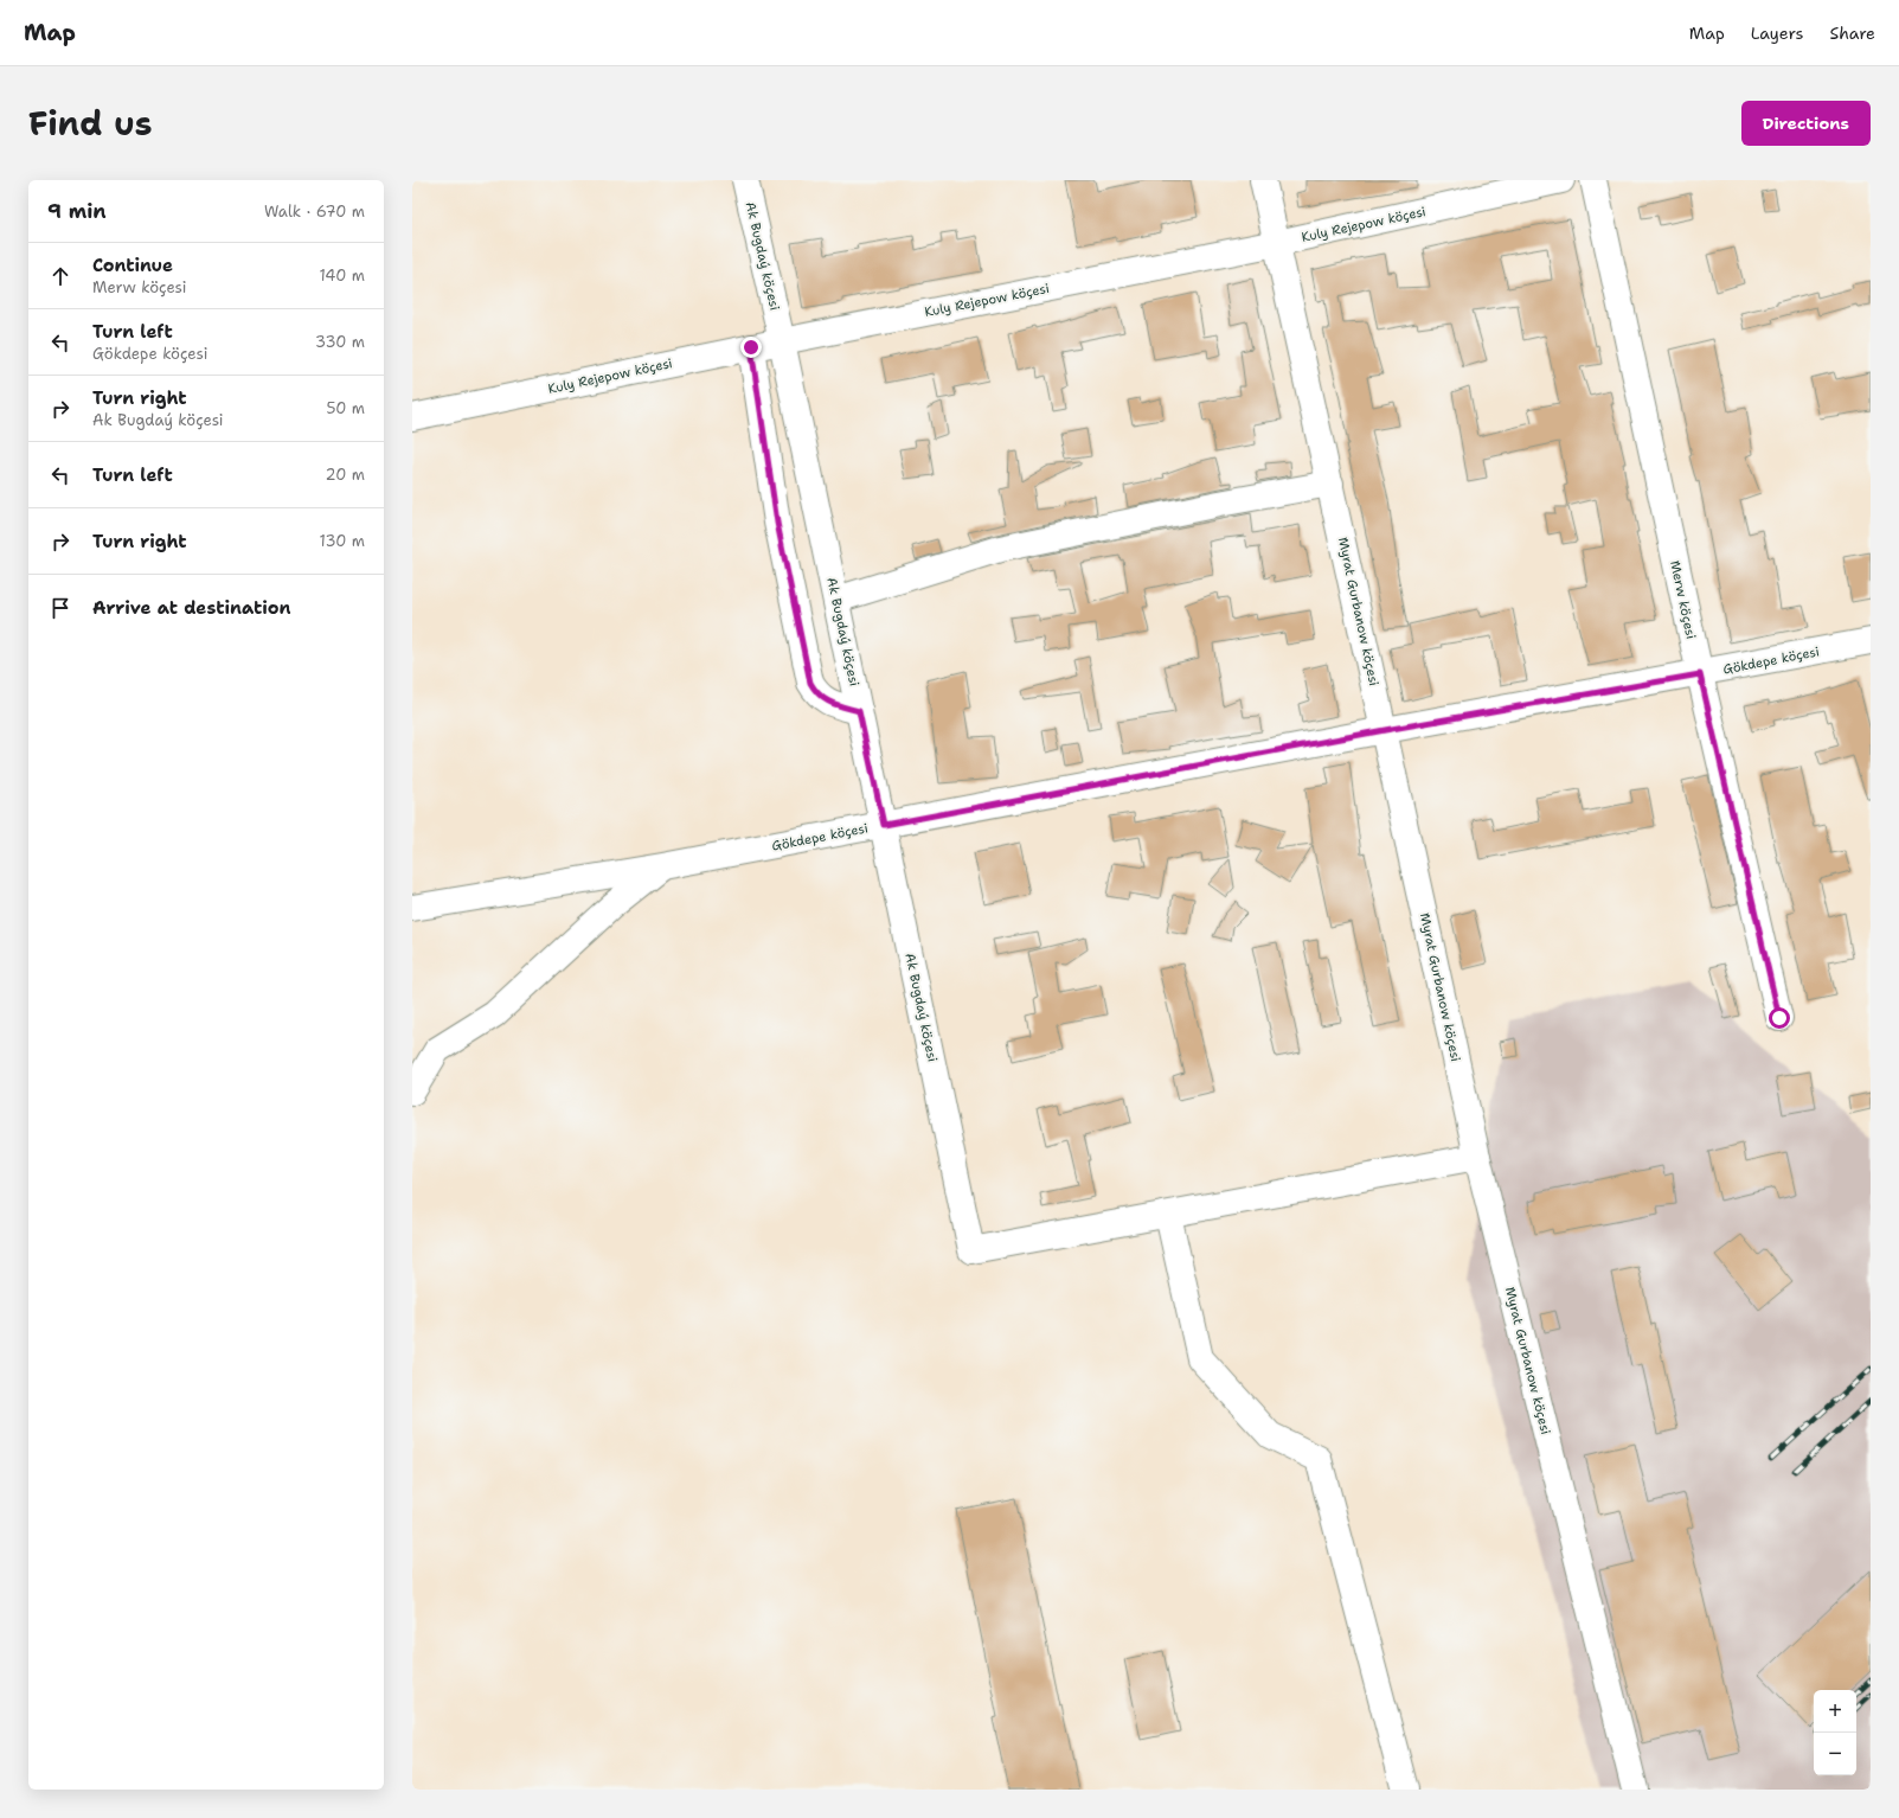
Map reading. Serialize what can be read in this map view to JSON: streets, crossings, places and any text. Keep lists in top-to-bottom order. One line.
{"streets":{"street":["Kuly Rejepow köçesi","Ak Bugdaý köçesi","Merw köçesi","Myrat Gurbanow köçesi","Gökdepe köçesi"]},"crossings":[["Kuly Rejepow köçesi","Ak Bugdaý köçesi"],["Kuly Rejepow köçesi","Myrat Gurbanow köçesi"],["Ak Bugdaý köçesi","Gökdepe köçesi"],["Merw köçesi","Gökdepe köçesi"],["Myrat Gurbanow köçesi","Gökdepe köçesi"]],"page":{"header":"Map","nav":["Map","Layers","Share"],"title":"Find us","buttons":"Directions","heading":["9 min","Walk · 670 m"],"list":[["Continue","Merw köçesi","140 m"],["Turn left","Gökdepe köçesi","330 m"],["Turn right","Ak Bugdaý köçesi","50 m"],["Turn left","20 m"],["Turn right","130 m"],"Arrive at destination"],"map_buttons":["+","−"]}}
